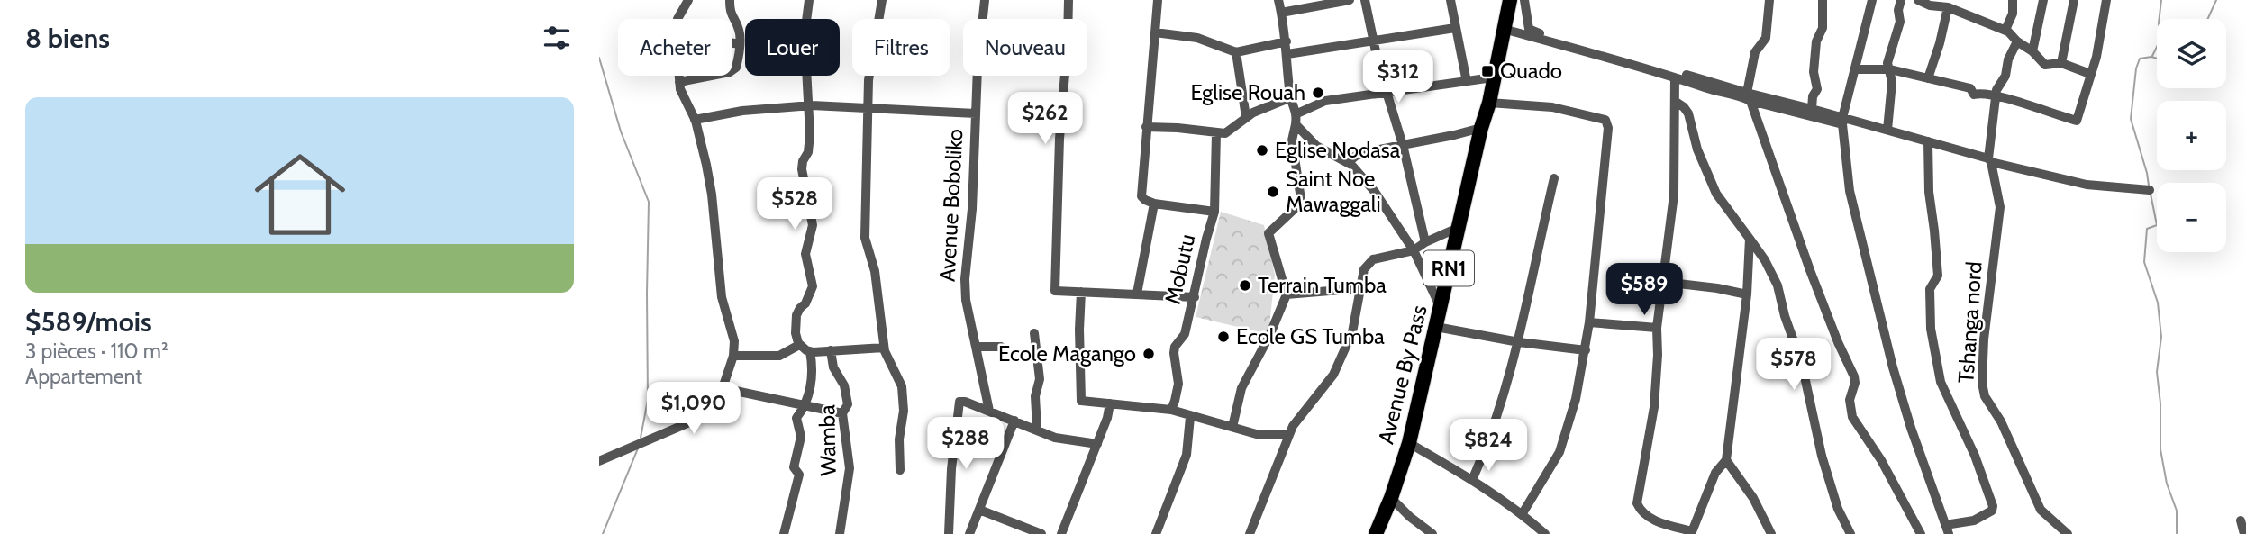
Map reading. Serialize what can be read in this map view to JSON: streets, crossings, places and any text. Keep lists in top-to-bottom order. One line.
{"streets":{"highway":["RN1","Avenue By Pass"],"street":["Avenue Boboliko","Mobutu","Tshanga nord","Wamba"]},"places":{"transit":["Quado"],"other":["Eglise Rouah","Eglise Nodasa","Saint Noe Mawaggali","Terrain Tumba","Ecole GS Tumba","Ecole Magango"]},"page":{"heading":"8 biens","map_buttons":["+","−"],"chip":["Acheter","Louer","Filtres","Nouveau"],"price":["$312","$262","$528","$589","$578","$1,090","$288","$824"],"list":[{"name":"$589/mois","note":"3 pièces · 110 m² · Appartement"}]}}
